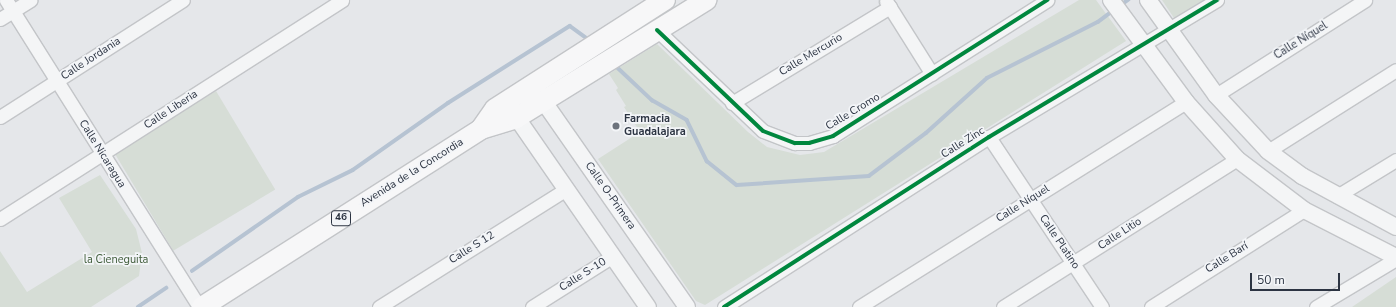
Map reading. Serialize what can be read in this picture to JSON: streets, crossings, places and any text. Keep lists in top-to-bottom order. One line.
{"streets":{"main road":["Avenida de la Concordia","46"],"street":["Calle Níquel","Calle Mercurio","Calle Jordania","Calle Liberia","Calle Cromo","Calle Zinc","Calle Nicaragua","Calle O-Primera","Calle Litio","Calle Platino","Calle S 12","Calle Barí","Calle S-10"]},"crossings":[["Calle Níquel","Calle Platino"],["Calle Mercurio","Calle Cromo"],["Calle Jordania","Calle Nicaragua"],["Calle Liberia","Calle Nicaragua"],["Calle Cromo","Avenida de la Concordia"],["Calle Zinc","Calle Platino"],["Avenida de la Concordia","Calle O-Primera"],["Calle Litio","Calle Platino"]],"parks":["la Cieneguita"],"places":["Farmacia Guadalajara"],"scale_bar":"50 m"}
